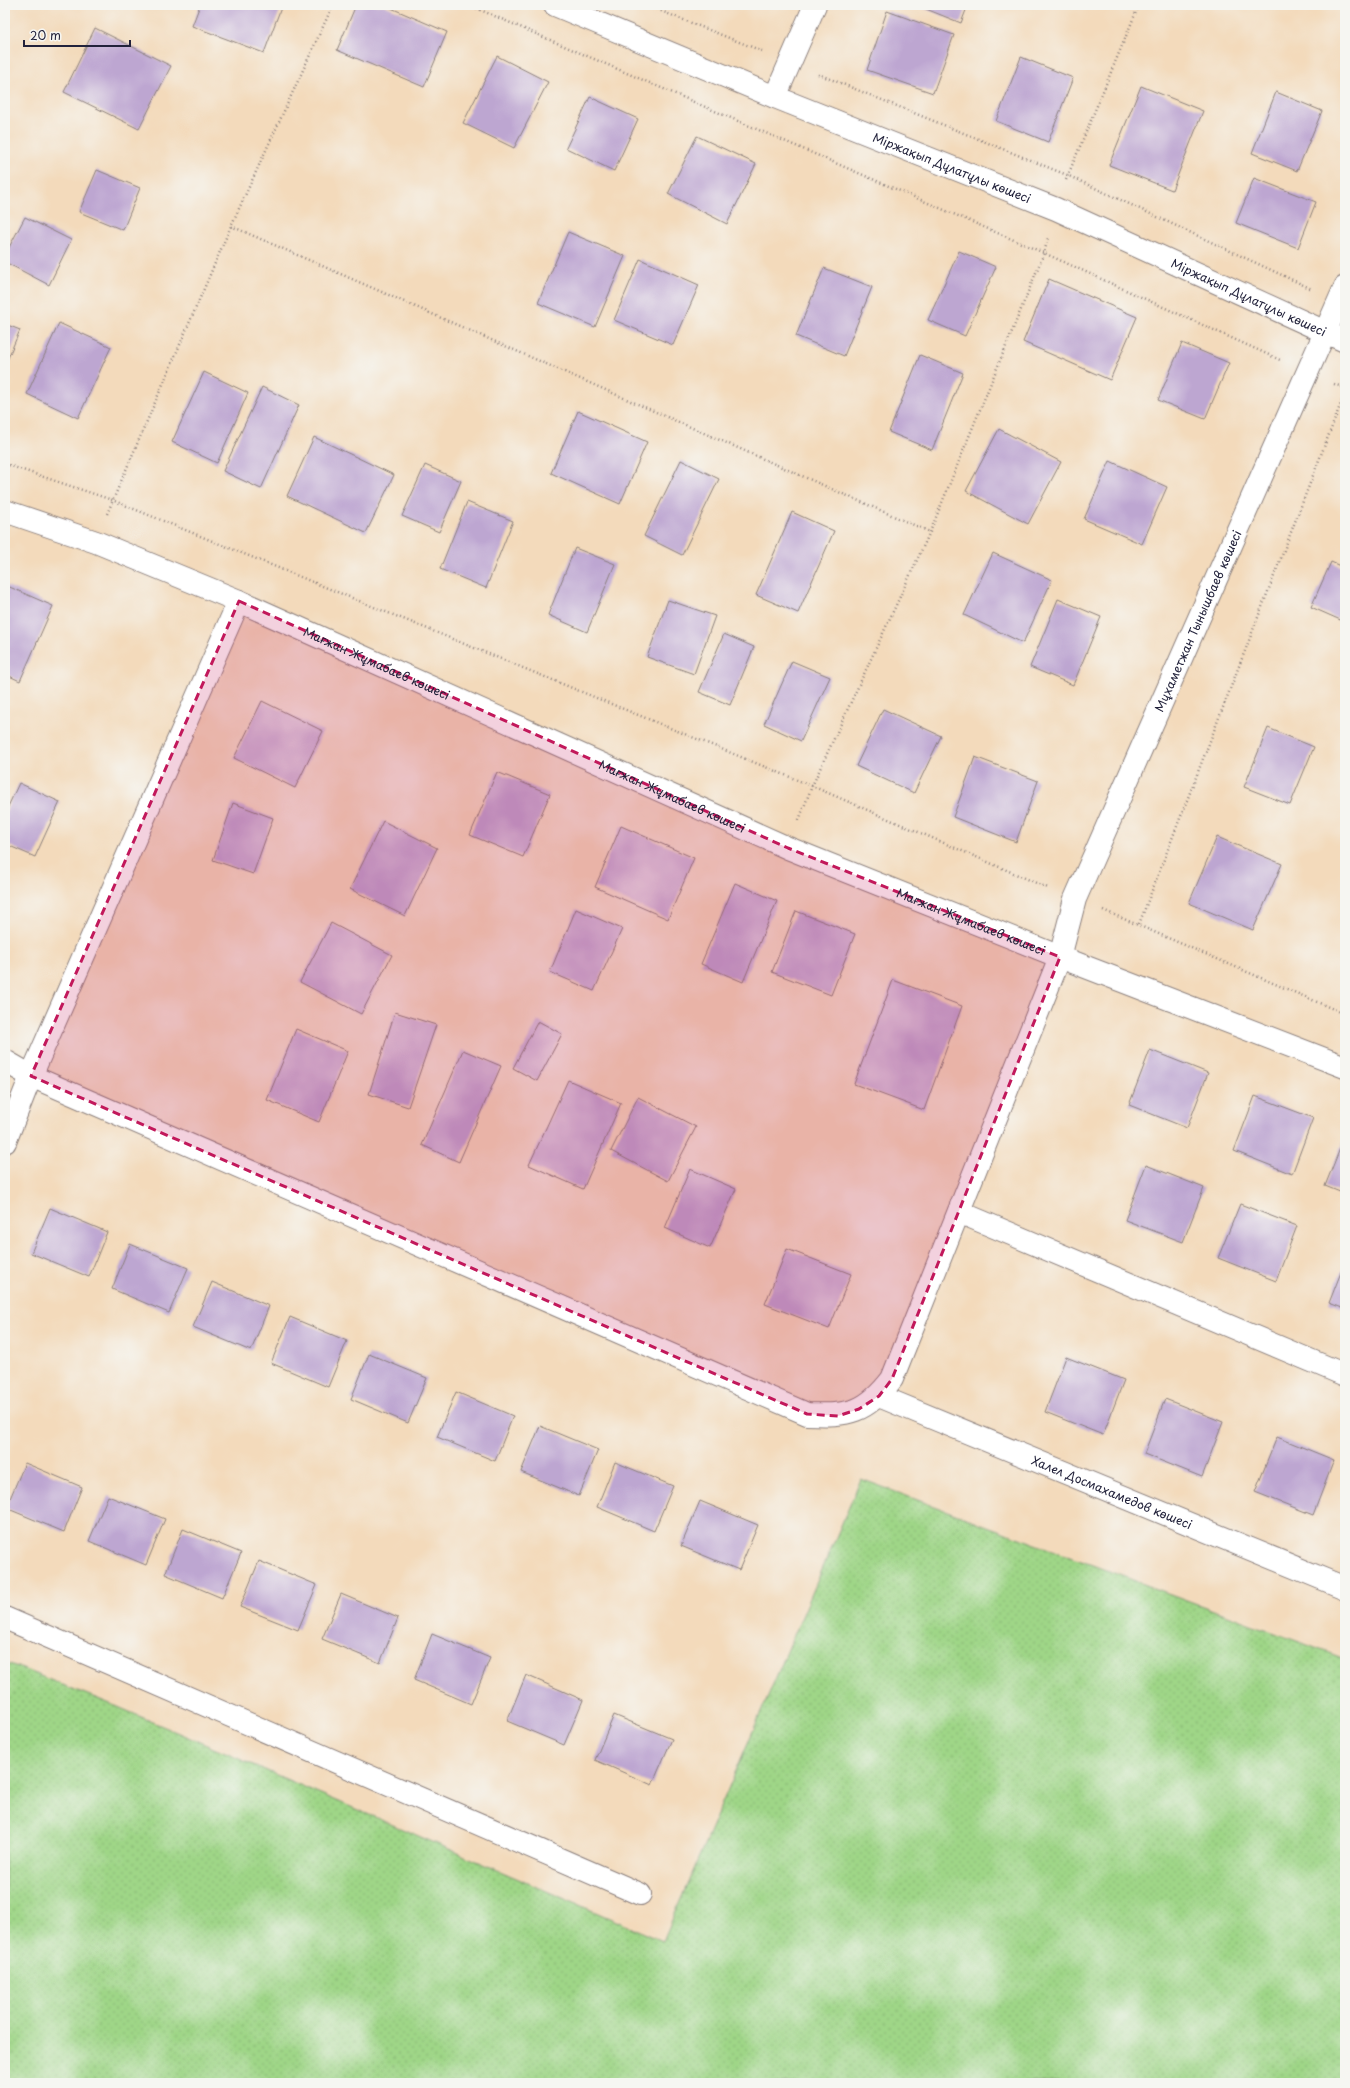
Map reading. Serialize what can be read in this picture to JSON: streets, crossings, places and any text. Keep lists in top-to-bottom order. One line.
{"streets":{"street":["Міржақып Дұлатұлы көшесі","Мұхаметжан Тынышбаев көшесі","Мағжан Жұмабаев көшесі","Халел Досмахамедов көшесі"]},"crossings":[["Міржақып Дұлатұлы көшесі","Мұхаметжан Тынышбаев көшесі"],["Мұхаметжан Тынышбаев көшесі","Мағжан Жұмабаев көшесі"],["Мұхаметжан Тынышбаев көшесі","Халел Досмахамедов көшесі"]],"scale_bar":"20 m"}
